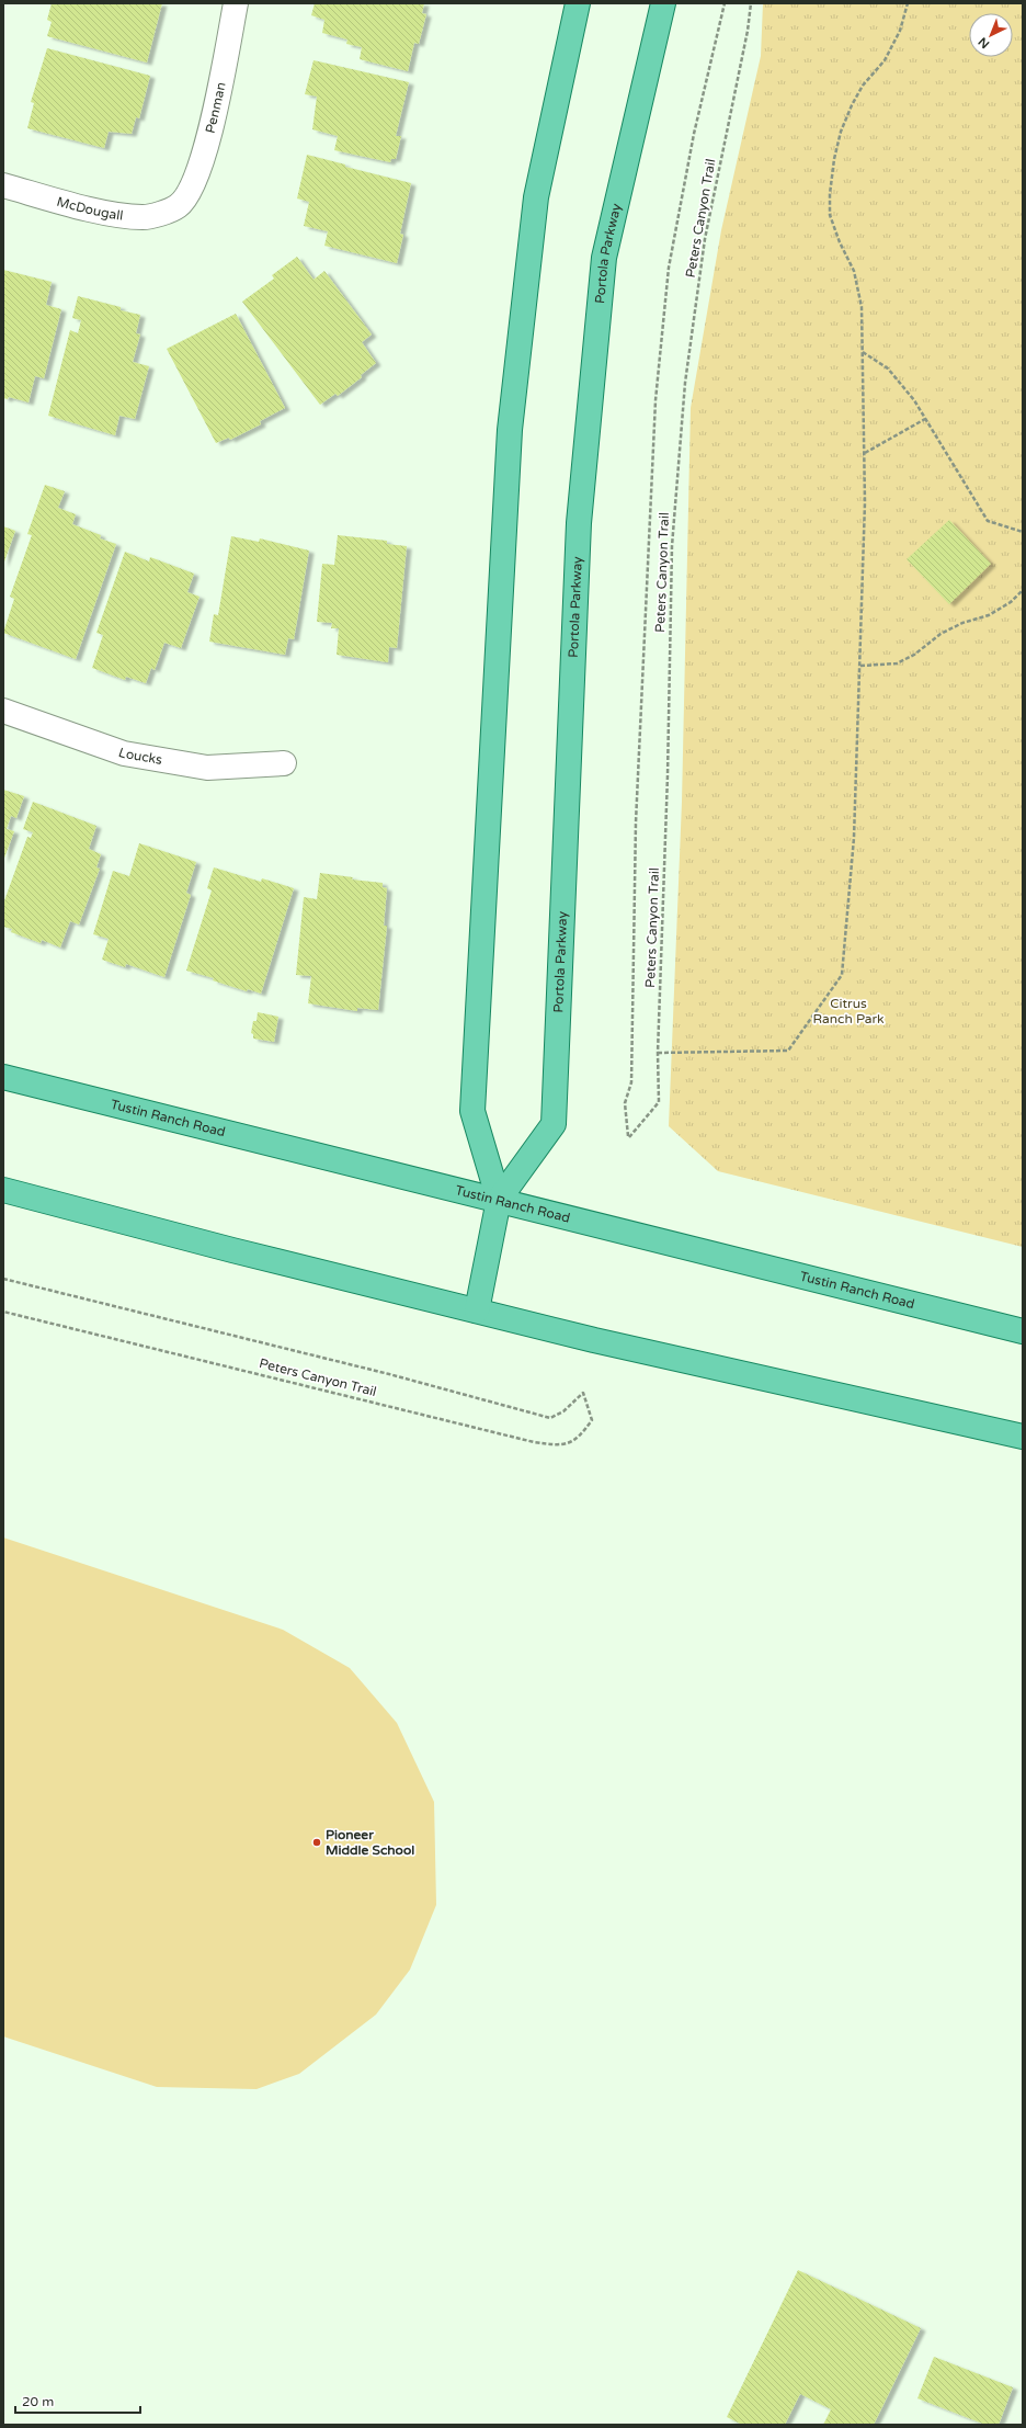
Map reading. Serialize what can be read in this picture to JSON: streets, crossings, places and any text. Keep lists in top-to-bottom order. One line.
{"streets":{"main road":["Portola Parkway","Tustin Ranch Road"],"street":["Penman","McDougall","Loucks"],"path":["Peters Canyon Trail"]},"crossings":[["Penman","McDougall"],["Portola Parkway","Tustin Ranch Road"]],"parks":["Citrus Ranch Park"],"places":["Pioneer Middle School"],"scale_bar":"20 m","north":"bottom left"}
